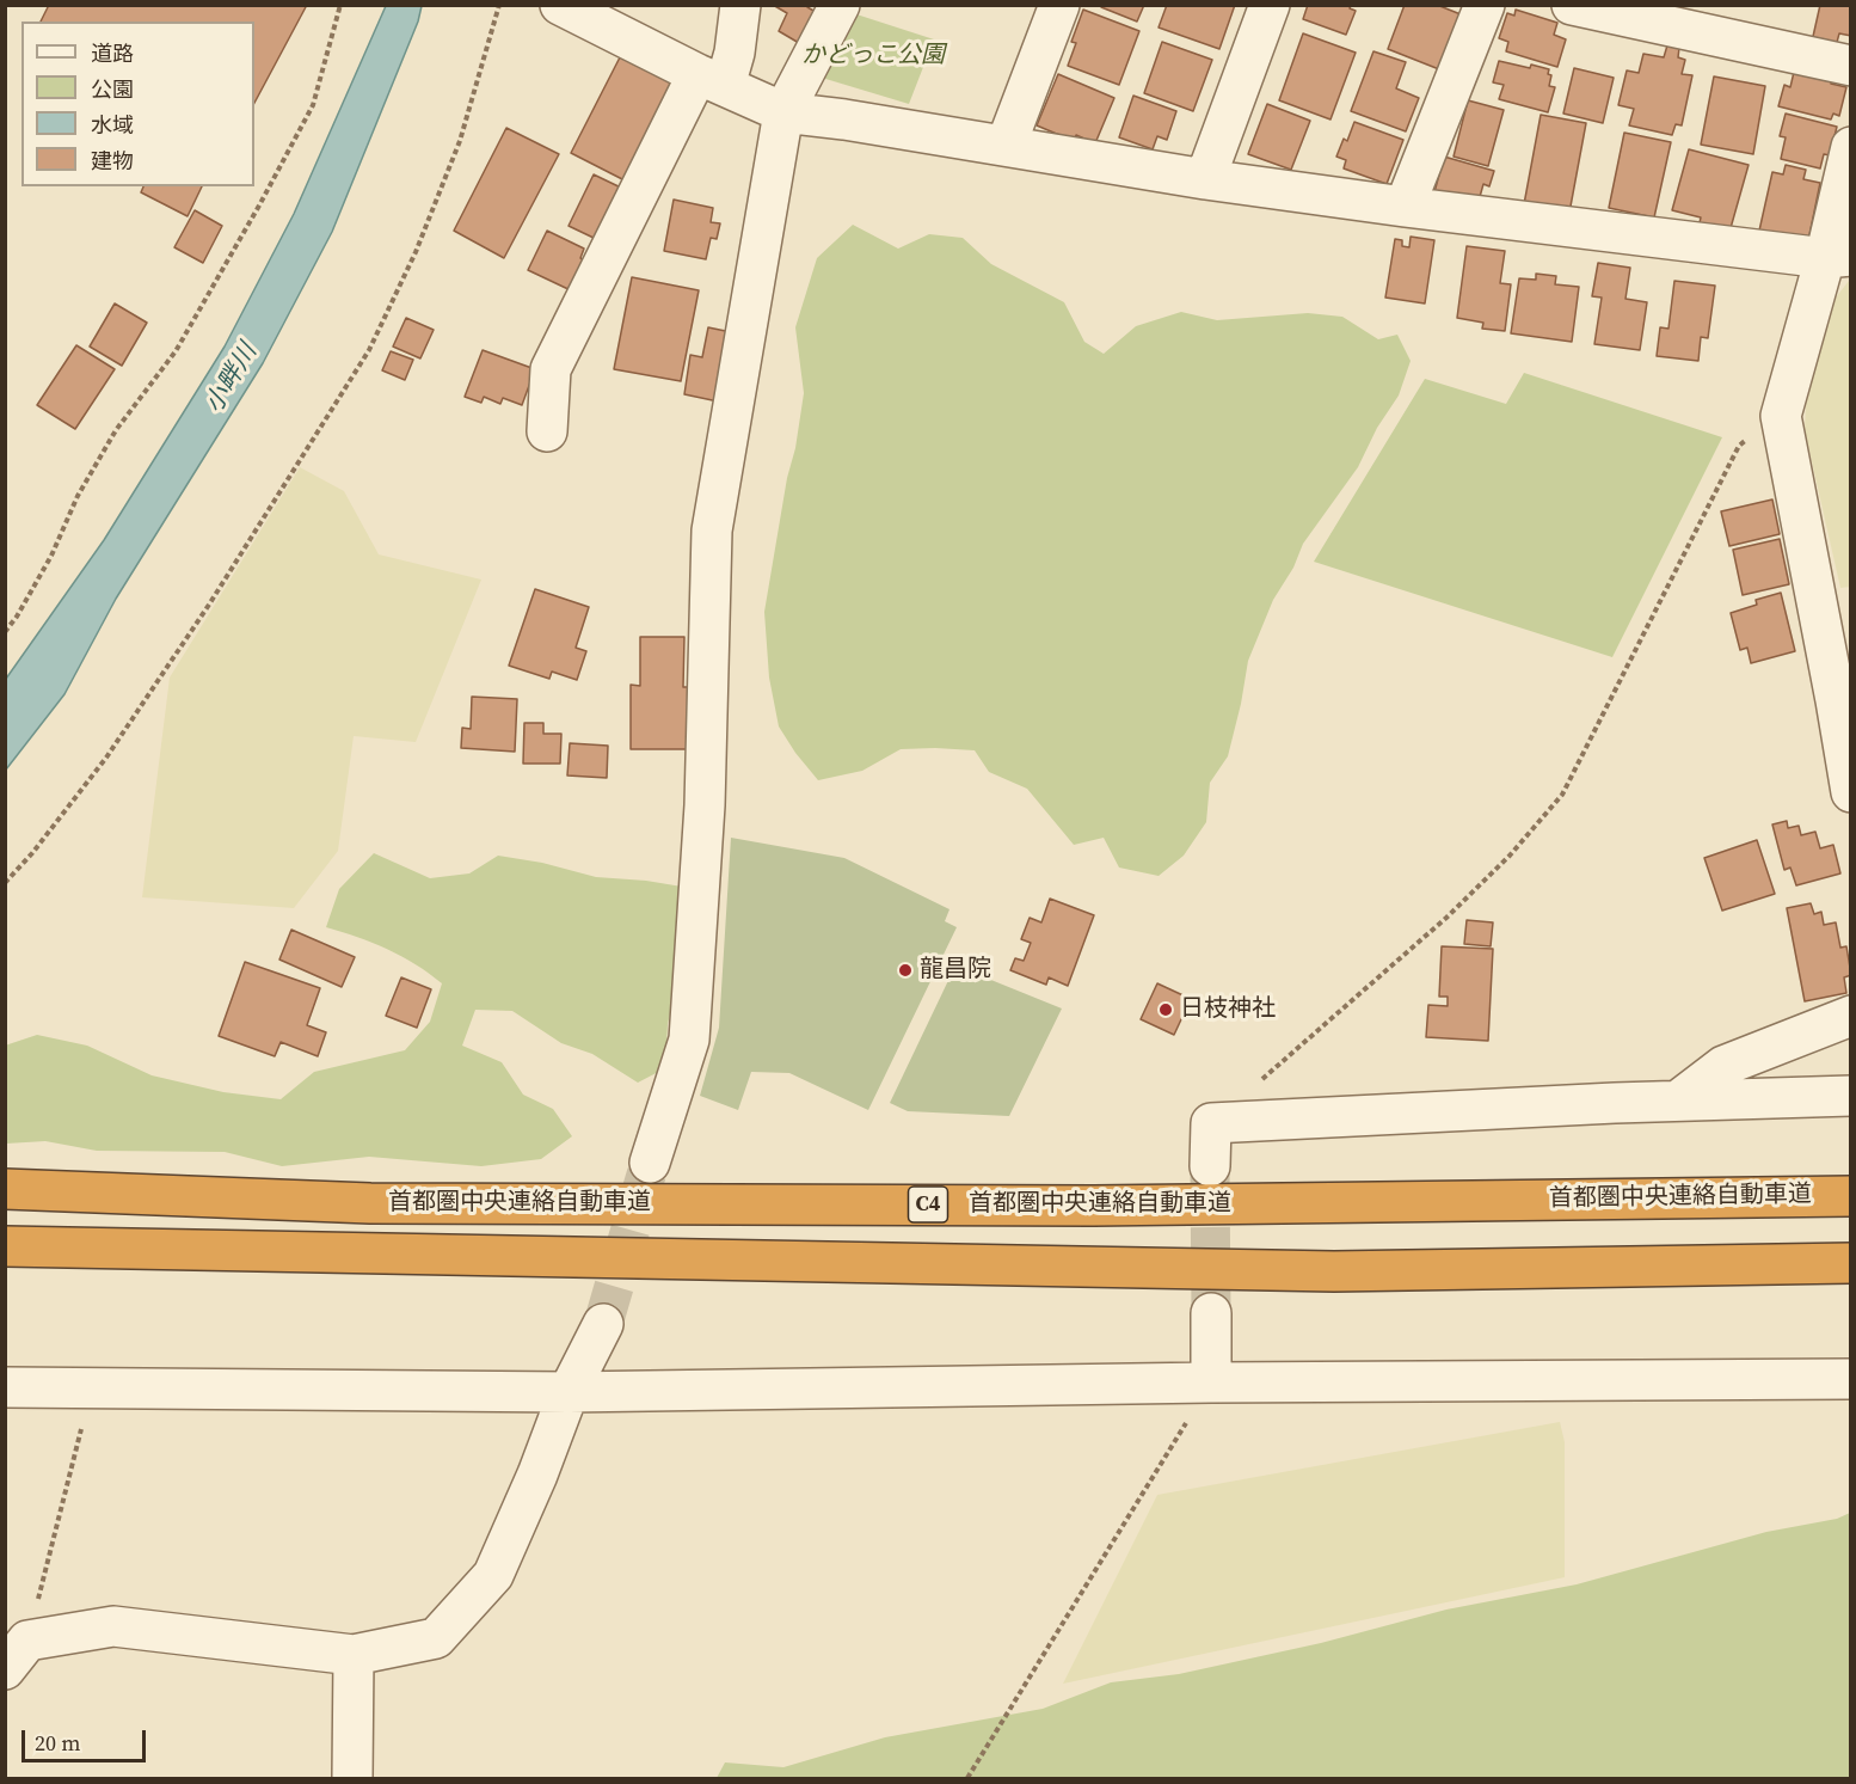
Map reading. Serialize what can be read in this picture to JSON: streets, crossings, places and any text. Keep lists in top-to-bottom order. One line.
{"streets":{"highway":["首都圏中央連絡自動車道","C4"]},"water":["小畔川"],"parks":["かどっこ公園"],"places":["龍昌院","日枝神社"],"legend":["道路","公園","水域","建物"],"scale_bar":"20 m"}
